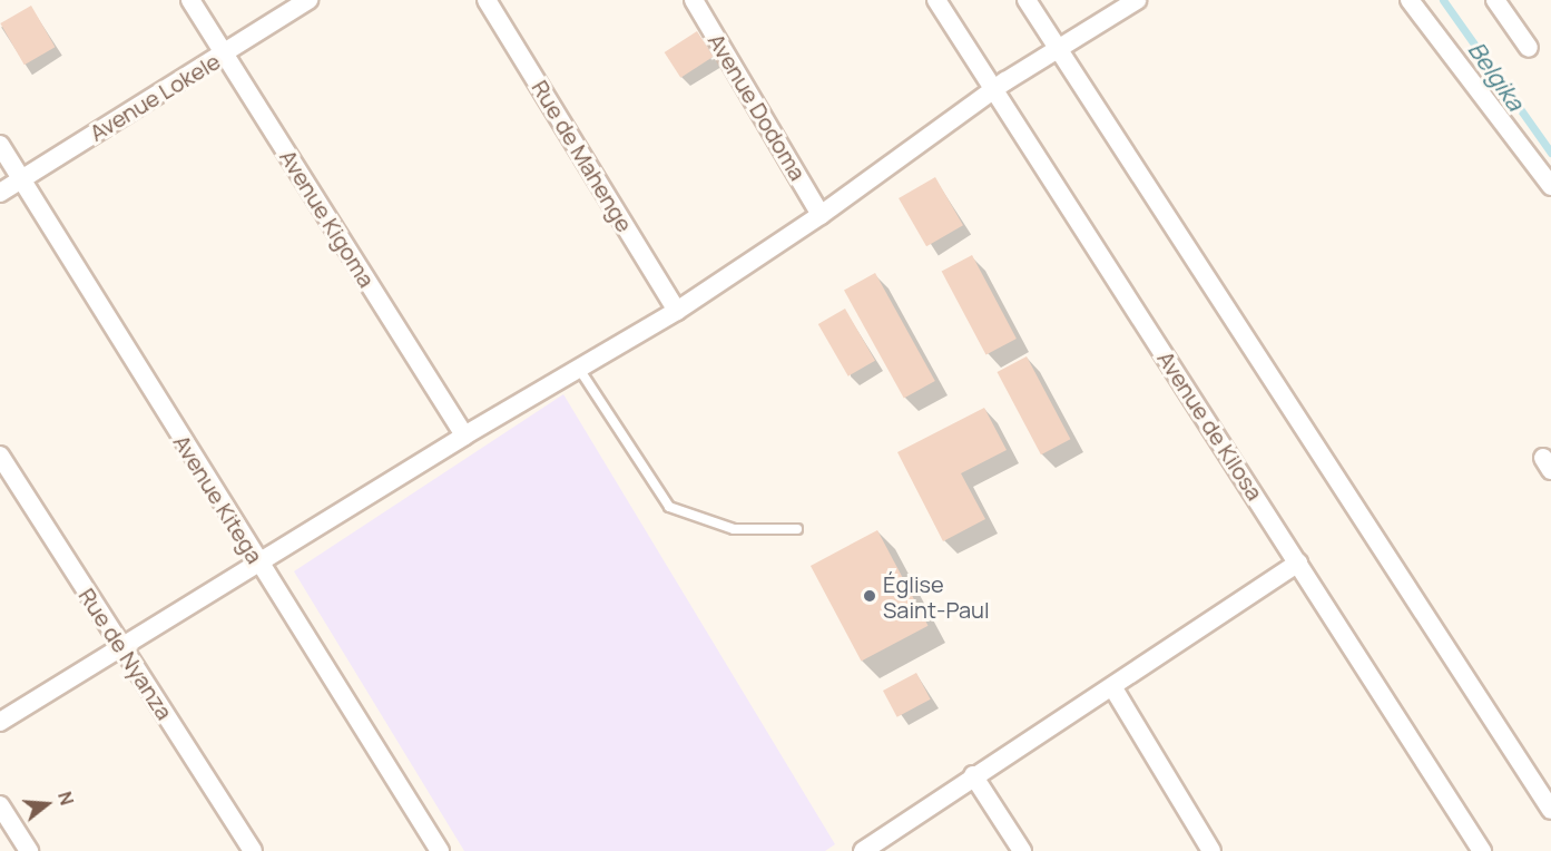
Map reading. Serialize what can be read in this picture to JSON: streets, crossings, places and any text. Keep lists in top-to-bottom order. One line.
{"streets":{"street":["Avenue Lokele","Avenue Dodoma","Rue de Mahenge","Avenue Kigoma","Avenue de Kilosa","Avenue Kitega","Rue de Nyanza"]},"crossings":[["Avenue Lokele","Avenue Kigoma"],["Avenue Lokele","Avenue Kitega"]],"water":["Belgika"],"places":["Église Saint-Paul"],"north":"right"}
